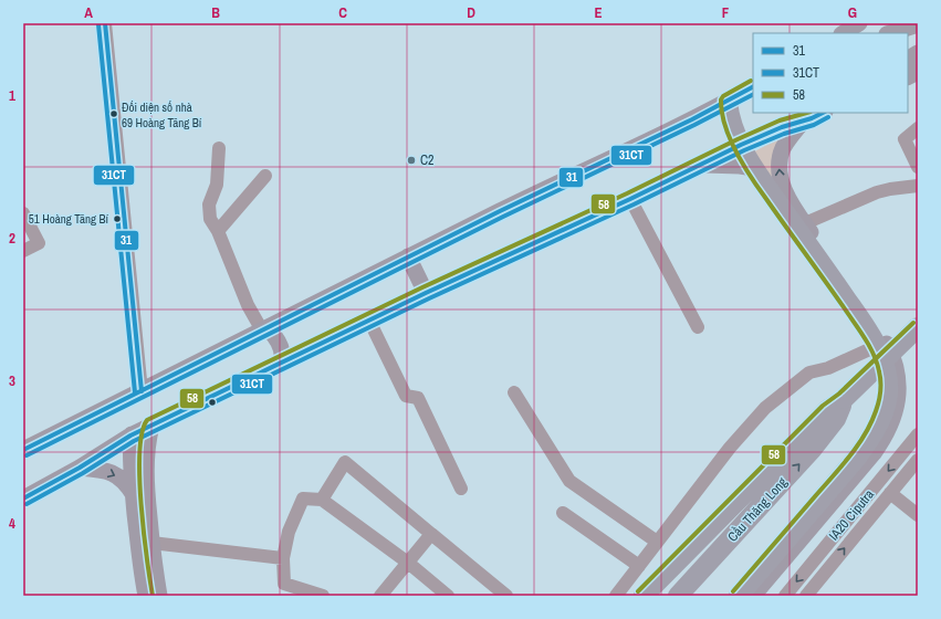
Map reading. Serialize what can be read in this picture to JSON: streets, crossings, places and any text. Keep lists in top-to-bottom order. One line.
{"streets":{"highway":["Cầu Thăng Long"],"street":["IA20 Ciputra"]},"places":["Đối diện số nhà 69 Hoàng Tăng Bí","C2","51 Hoàng Tăng Bí"],"lines":["transit line 31","transit line 31CT","transit line 58"],"legend":["31","31CT","58"],"grid":{"columns":["A","B","C","D","E","F","G"],"rows":["1","2","3","4"]}}
